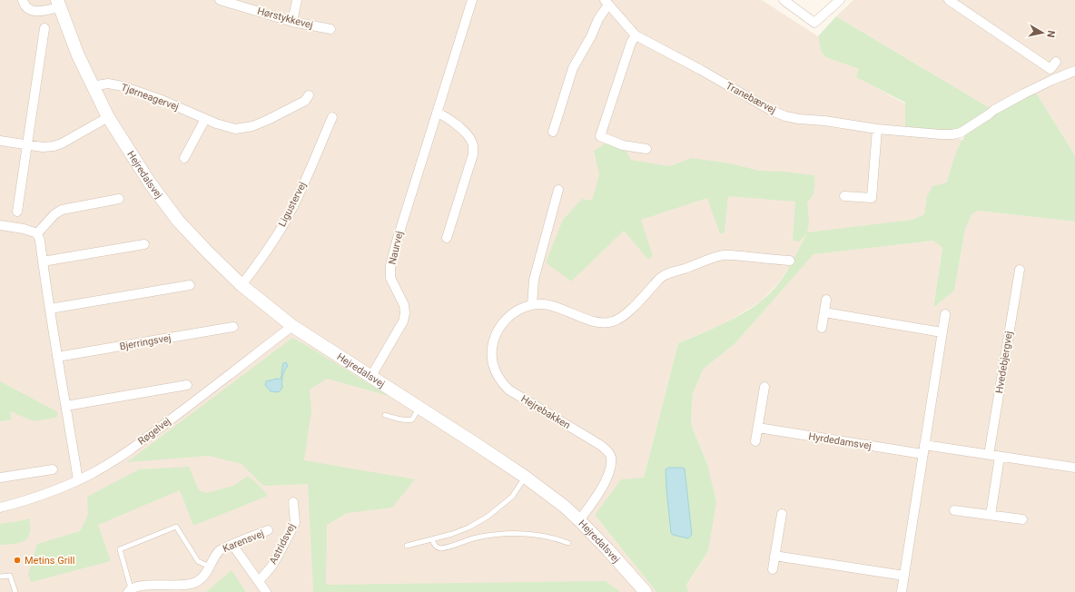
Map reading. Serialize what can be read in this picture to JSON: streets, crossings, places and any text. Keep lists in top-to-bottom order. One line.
{"streets":{"street":["Hørstykkevej","Tjørneagervej","Tranebærvej","Hejredalsvej","Ligustervej","Naurvej","Bjerringsvej","Hvedebjergvej","Hejrebakken","Røgelvej","Hyrdedamsvej","Karensvej","Astridsvej"]},"crossings":[["Tjørneagervej","Hejredalsvej"],["Hejredalsvej","Ligustervej"],["Hejredalsvej","Naurvej"],["Hejredalsvej","Hejrebakken"],["Hejredalsvej","Røgelvej"]],"places":["Metins Grill"],"north":"right"}
